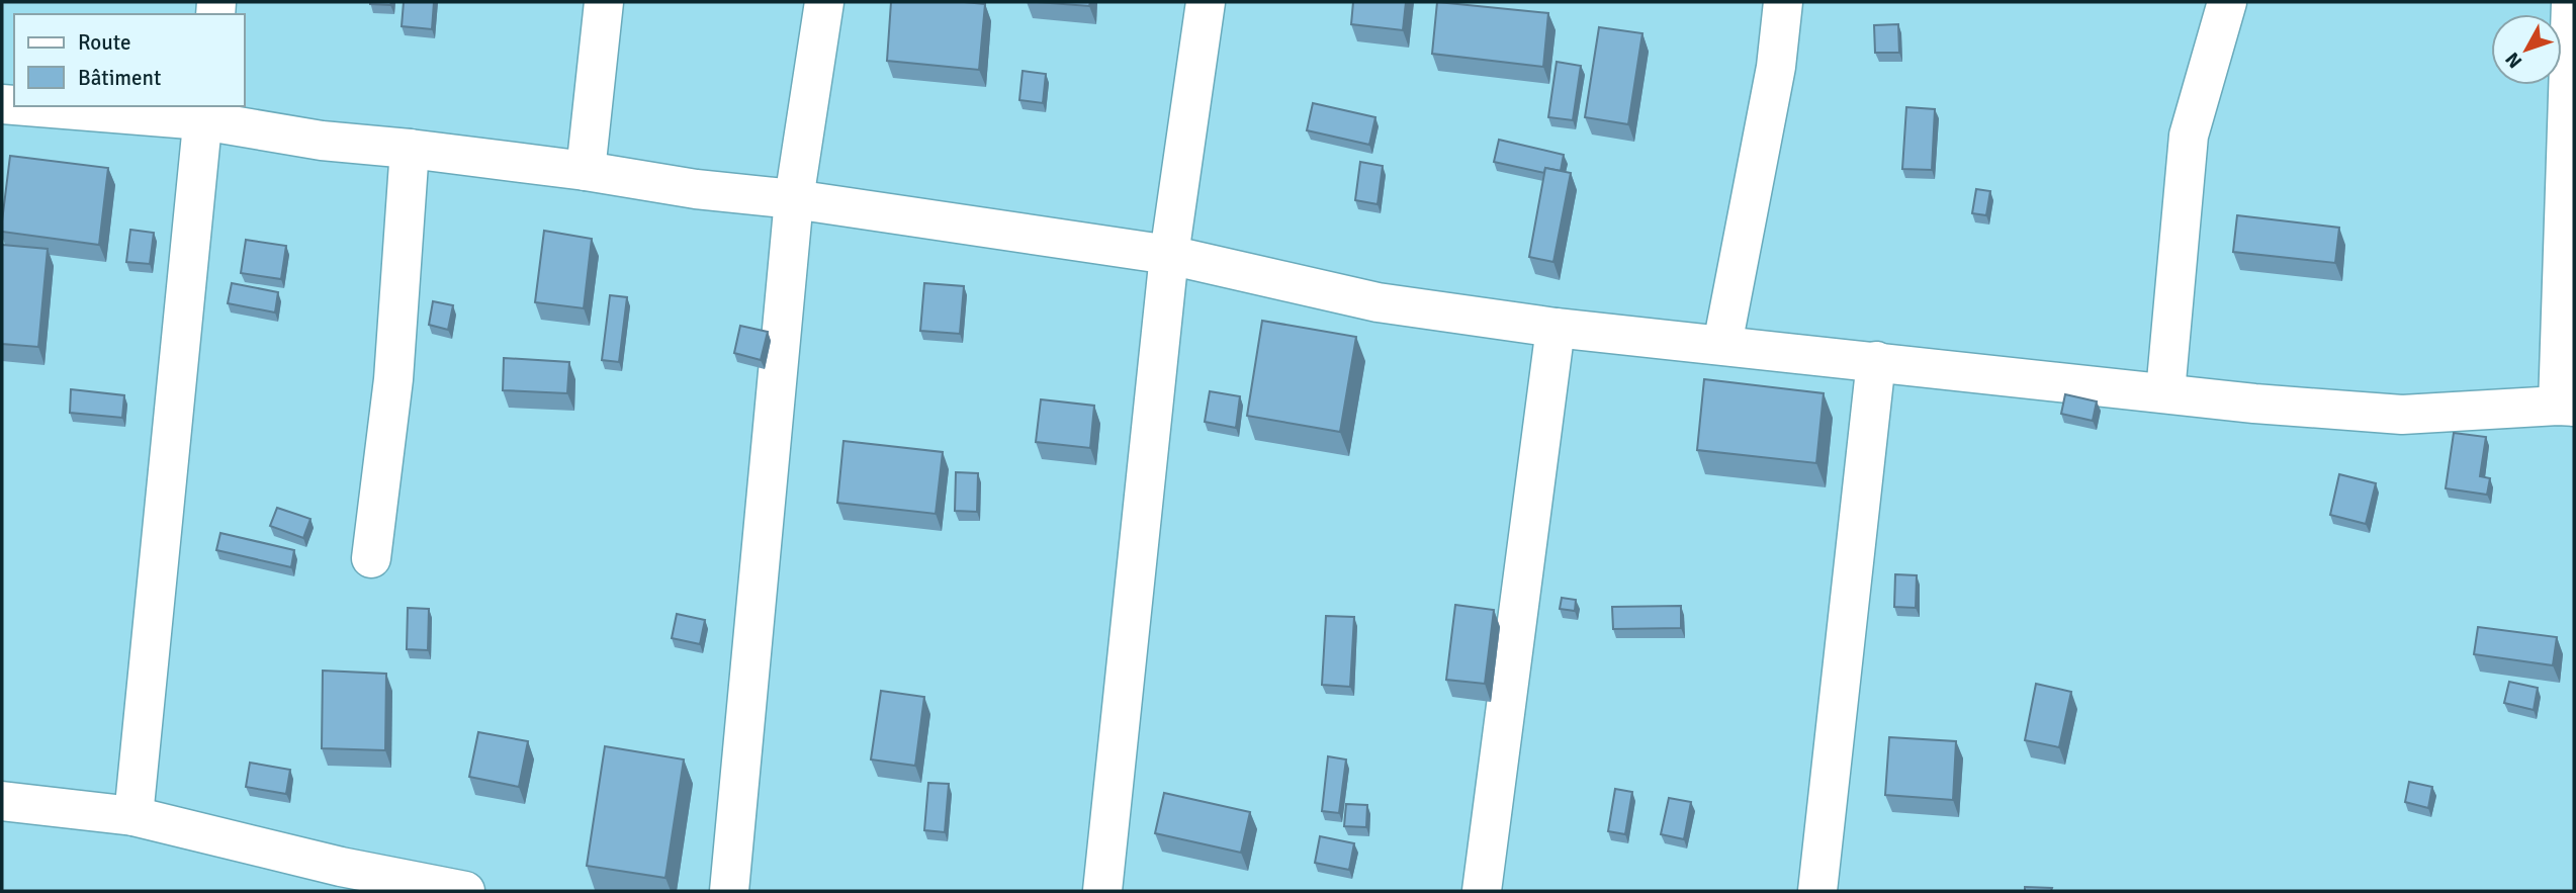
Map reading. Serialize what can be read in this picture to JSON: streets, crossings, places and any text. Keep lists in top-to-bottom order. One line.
{"legend":["Route","Bâtiment"],"north":"bottom left"}
